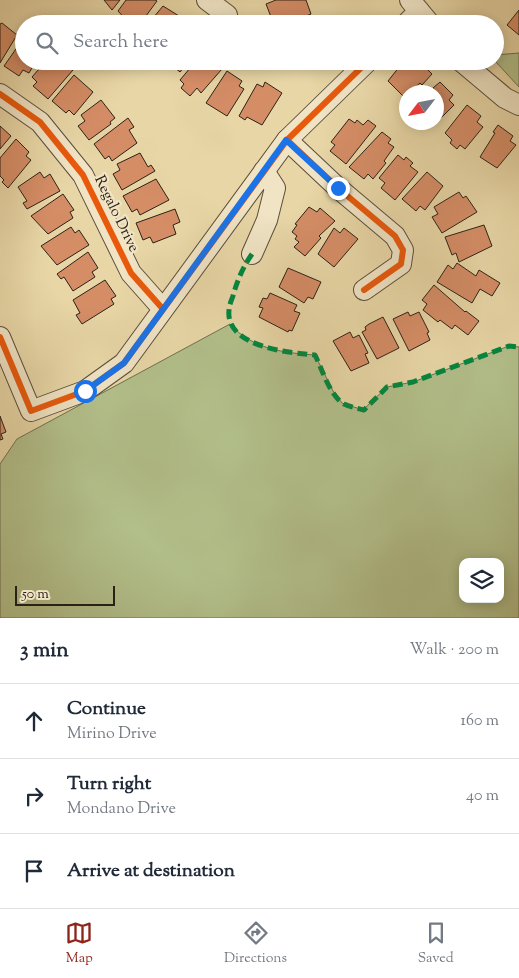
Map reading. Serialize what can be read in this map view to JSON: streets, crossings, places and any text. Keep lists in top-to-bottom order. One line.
{"streets":{"street":["Regalo Drive"]},"scale_bar":"50 m","north":"bottom left","page":{"search":"Search here","scale":"50 m","heading":["3 min","Walk · 200 m"],"list":[["Continue","Mirino Drive","160 m"],["Turn right","Mondano Drive","40 m"],"Arrive at destination"],"nav":["Map","Directions","Saved"]}}
